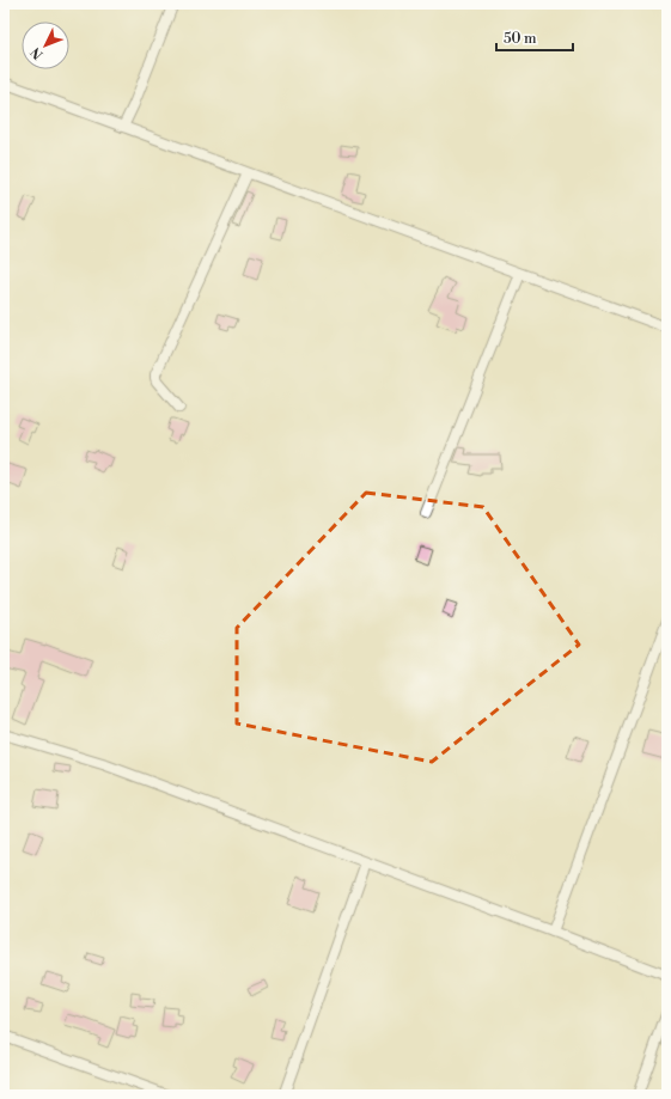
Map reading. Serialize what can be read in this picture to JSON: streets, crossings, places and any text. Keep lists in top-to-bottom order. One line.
{"scale_bar":"50 m","north":"bottom left"}
